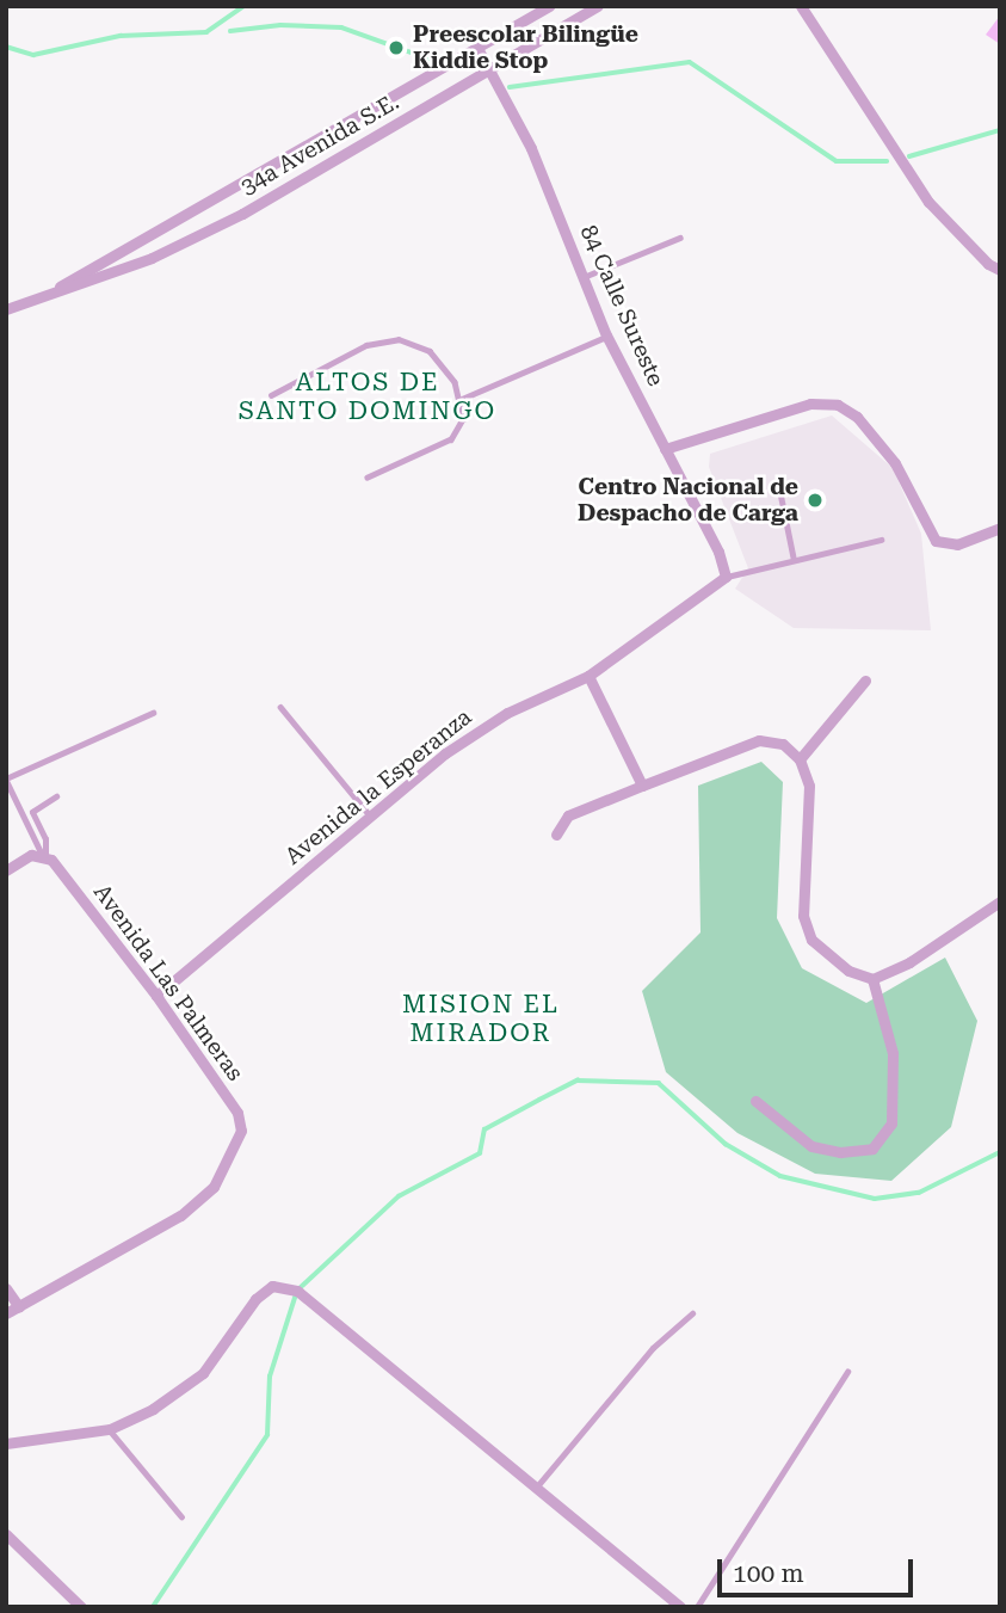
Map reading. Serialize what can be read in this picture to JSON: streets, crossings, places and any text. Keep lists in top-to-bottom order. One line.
{"streets":{"street":["34a Avenida S.E.","84 Calle Sureste","Avenida la Esperanza","Avenida Las Palmeras"]},"crossings":[["34a Avenida S.E.","84 Calle Sureste"],["84 Calle Sureste","Avenida la Esperanza"],["Avenida la Esperanza","Avenida Las Palmeras"]],"districts":["ALTOS DE SANTO DOMINGO","MISION EL MIRADOR"],"places":["Preescolar Bilingüe Kiddie Stop","Centro Nacional de Despacho de Carga"],"scale_bar":"100 m"}
